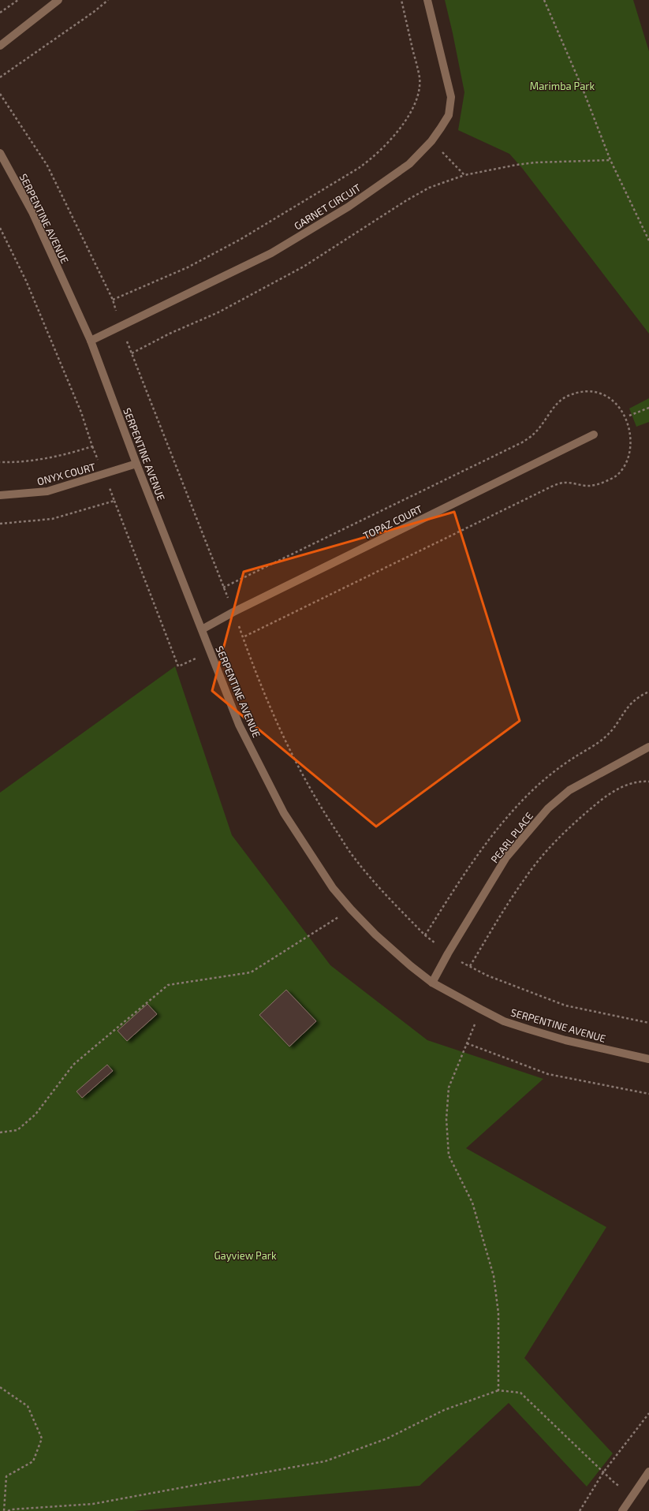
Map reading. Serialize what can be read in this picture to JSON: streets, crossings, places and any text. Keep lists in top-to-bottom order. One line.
{"streets":{"street":["GARNET CIRCUIT","SERPENTINE AVENUE","ONYX COURT","TOPAZ COURT","PEARL PLACE"]},"crossings":[["GARNET CIRCUIT","SERPENTINE AVENUE"],["SERPENTINE AVENUE","ONYX COURT"],["SERPENTINE AVENUE","TOPAZ COURT"],["SERPENTINE AVENUE","PEARL PLACE"]],"parks":["Marimba Park","Gayview Park"]}
